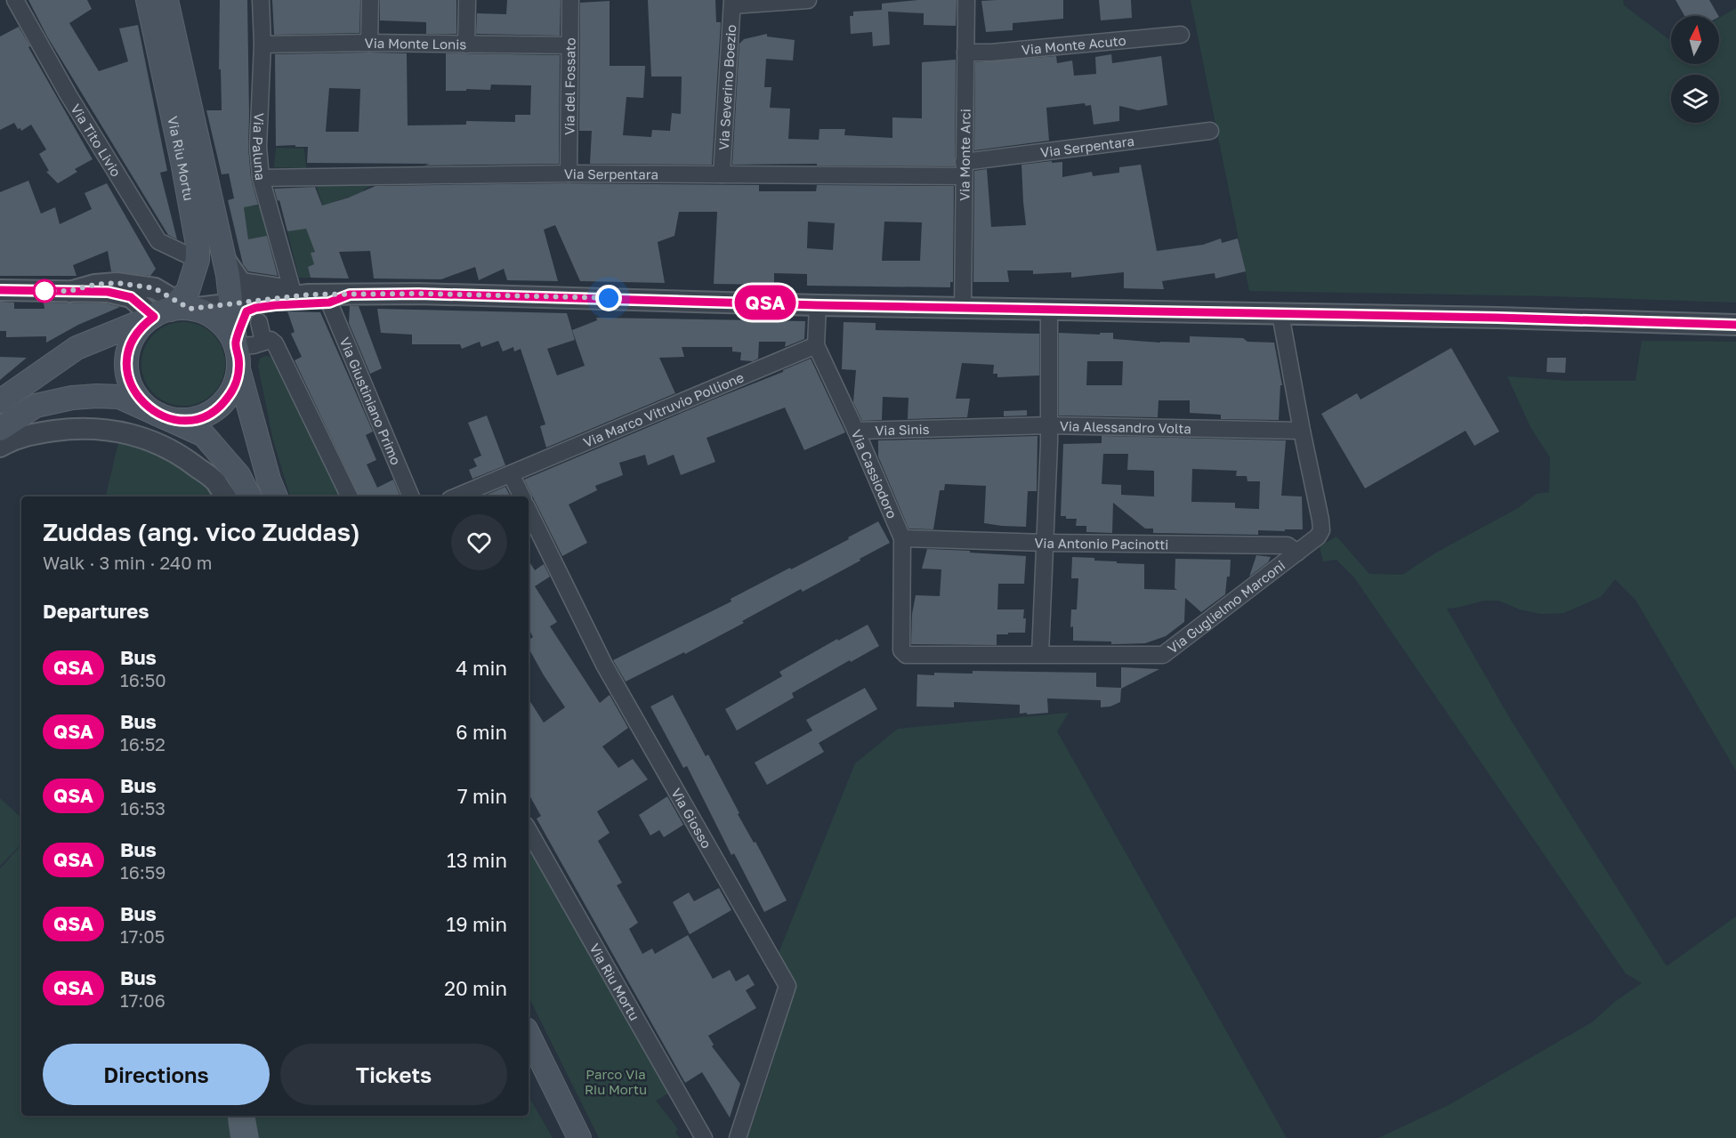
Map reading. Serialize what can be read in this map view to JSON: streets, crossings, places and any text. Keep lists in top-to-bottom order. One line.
{"streets":{"main road":["Via Riu Mortu"],"street":["Via Monte Lonis","Via Monte Acuto","Via del Fossato","Via Severino Boezio","Via Tito Livio","Via Serpentara","Via Paluna","Via Monte Arci","Via Giustiniano Primo","Via Marco Vitruvio Pollione","Via Alessandro Volta","Via Sinis","Via Cassiodoro","Via Antonio Pacinotti","Via Guglielmo Marconi","Via Giosso"]},"crossings":[["Via Monte Lonis","Via del Fossato"],["Via Monte Lonis","Via Paluna"],["Via Monte Acuto","Via Monte Arci"],["Via del Fossato","Via Serpentara"],["Via Severino Boezio","Via Serpentara"],["Via Tito Livio","Via Riu Mortu"],["Via Serpentara","Via Paluna"],["Via Serpentara","Via Monte Arci"],["Via Marco Vitruvio Pollione","Via Cassiodoro"],["Via Alessandro Volta","Via Sinis"],["Via Alessandro Volta","Via Guglielmo Marconi"],["Via Sinis","Via Cassiodoro"],["Via Cassiodoro","Via Antonio Pacinotti"],["Via Cassiodoro","Via Guglielmo Marconi"],["Via Antonio Pacinotti","Via Guglielmo Marconi"]],"parks":["Parco Via Riu Mortu"],"lines":["bus line QSA"],"north":"top","page":{"on_map":"QSA","heading":[["Zuddas (ang. vico Zuddas)","Walk · 3 min · 240 m"],"Departures"],"list":[{"mark":"QSA","name":"Bus","note":"16:50","value":"4 min"},{"mark":"QSA","name":"Bus","note":"16:52","value":"6 min"},{"mark":"QSA","name":"Bus","note":"16:53","value":"7 min"},{"mark":"QSA","name":"Bus","note":"16:59","value":"13 min"},{"mark":"QSA","name":"Bus","note":"17:05","value":"19 min"},{"mark":"QSA","name":"Bus","note":"17:06","value":"20 min"}],"buttons":["Directions","Tickets"]}}
